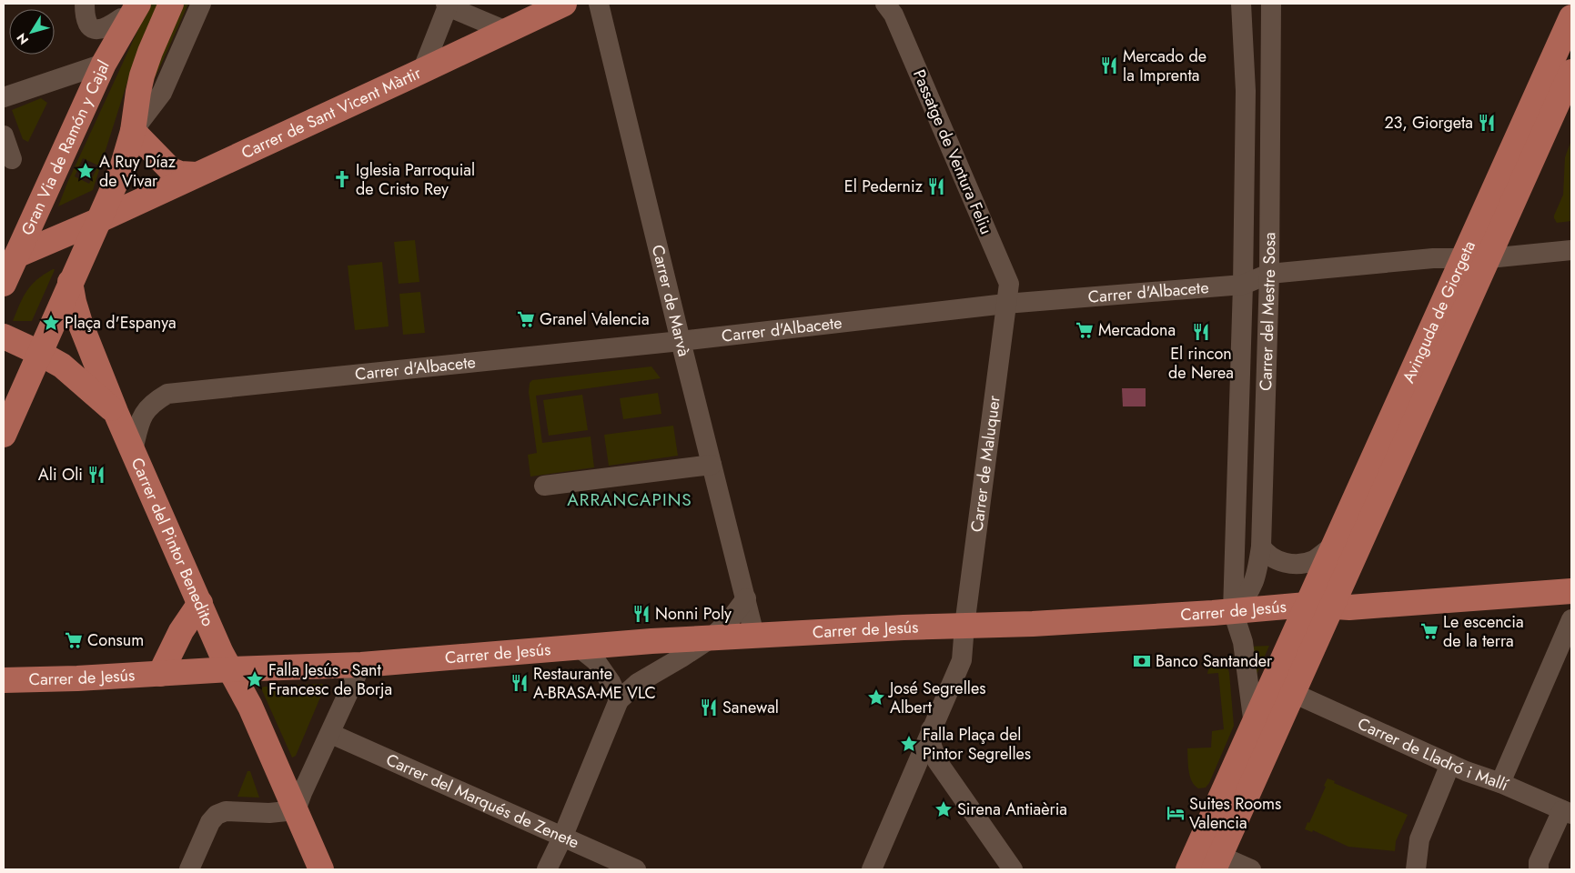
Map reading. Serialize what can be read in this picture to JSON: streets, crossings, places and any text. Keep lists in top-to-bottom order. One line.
{"streets":{"main road":["Carrer de Sant Vicent Màrtir","Gran Via de Ramón y Cajal","Avinguda de Giorgeta","Carrer del Pintor Benedito","Carrer de Jesús"],"street":["Passatge de Ventura Feliu","Carrer d'Albacete","Carrer de Marvà","Carrer del Mestre Sosa","Carrer de Maluquer","Carrer de Lladró i Mallí","Carrer del Marqués de Zenete"]},"crossings":[["Passatge de Ventura Feliu","Carrer d'Albacete"],["Passatge de Ventura Feliu","Carrer de Maluquer"],["Carrer d'Albacete","Carrer de Marvà"],["Carrer d'Albacete","Avinguda de Giorgeta"],["Carrer d'Albacete","Carrer del Mestre Sosa"],["Carrer d'Albacete","Carrer de Maluquer"],["Carrer d'Albacete","Carrer del Pintor Benedito"],["Carrer de Marvà","Carrer de Jesús"],["Avinguda de Giorgeta","Carrer del Mestre Sosa"],["Avinguda de Giorgeta","Carrer de Jesús"],["Avinguda de Giorgeta","Carrer de Lladró i Mallí"],["Carrer del Mestre Sosa","Carrer de Jesús"],["Carrer de Maluquer","Carrer de Jesús"],["Carrer del Pintor Benedito","Carrer de Jesús"]],"districts":["ARRANCAPINS"],"places":{"restaurant":["Mercado de la Imprenta","23, Giorgeta","El Pederniz","El rincon de Nerea","Ali Oli","Nonni Poly","Restaurante A-BRASA-ME VLC","Sanewal"],"place":["A Ruy Díaz de Vivar","Plaça d'Espanya","Falla Jesús - Sant Francesc de Borja","José Segrelles Albert","Falla Plaça del Pintor Segrelles","Sirena Antiaèria"],"church":["Iglesia Parroquial de Cristo Rey"],"supermarket":["Granel Valencia","Mercadona","Le escencia de la terra","Consum"],"bank":["Banco Santander"],"hotel":["Suites Rooms Valencia"]},"north":"bottom left"}
